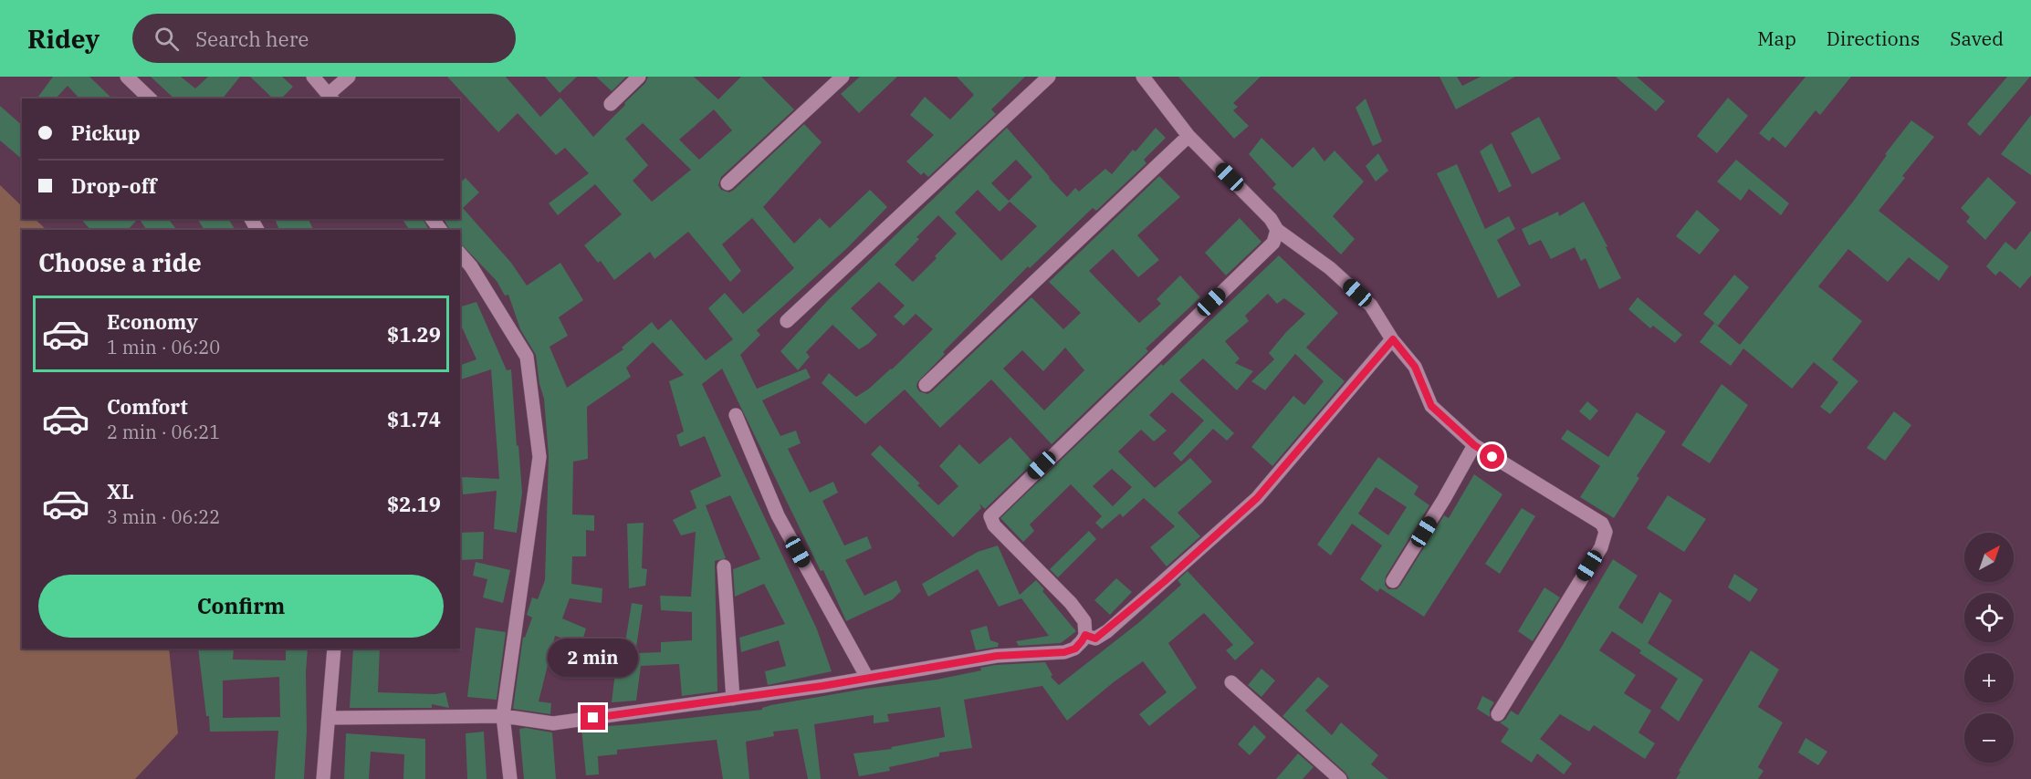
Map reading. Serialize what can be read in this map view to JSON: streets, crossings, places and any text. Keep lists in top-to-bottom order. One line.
{"north":"top right","page":{"header":"Ridey","search":"Search here","nav":["Map","Directions","Saved"],"banner":["Pickup","Drop-off"],"heading":"Choose a ride","list":[{"name":"Economy","note":"1 min · 06:20","value":"$1.29"},{"name":"Comfort","note":"2 min · 06:21","value":"$1.74"},{"name":"XL","note":"3 min · 06:22","value":"$2.19"}],"map_buttons":["+","−"],"buttons":"Confirm","bubble":"2 min"}}
